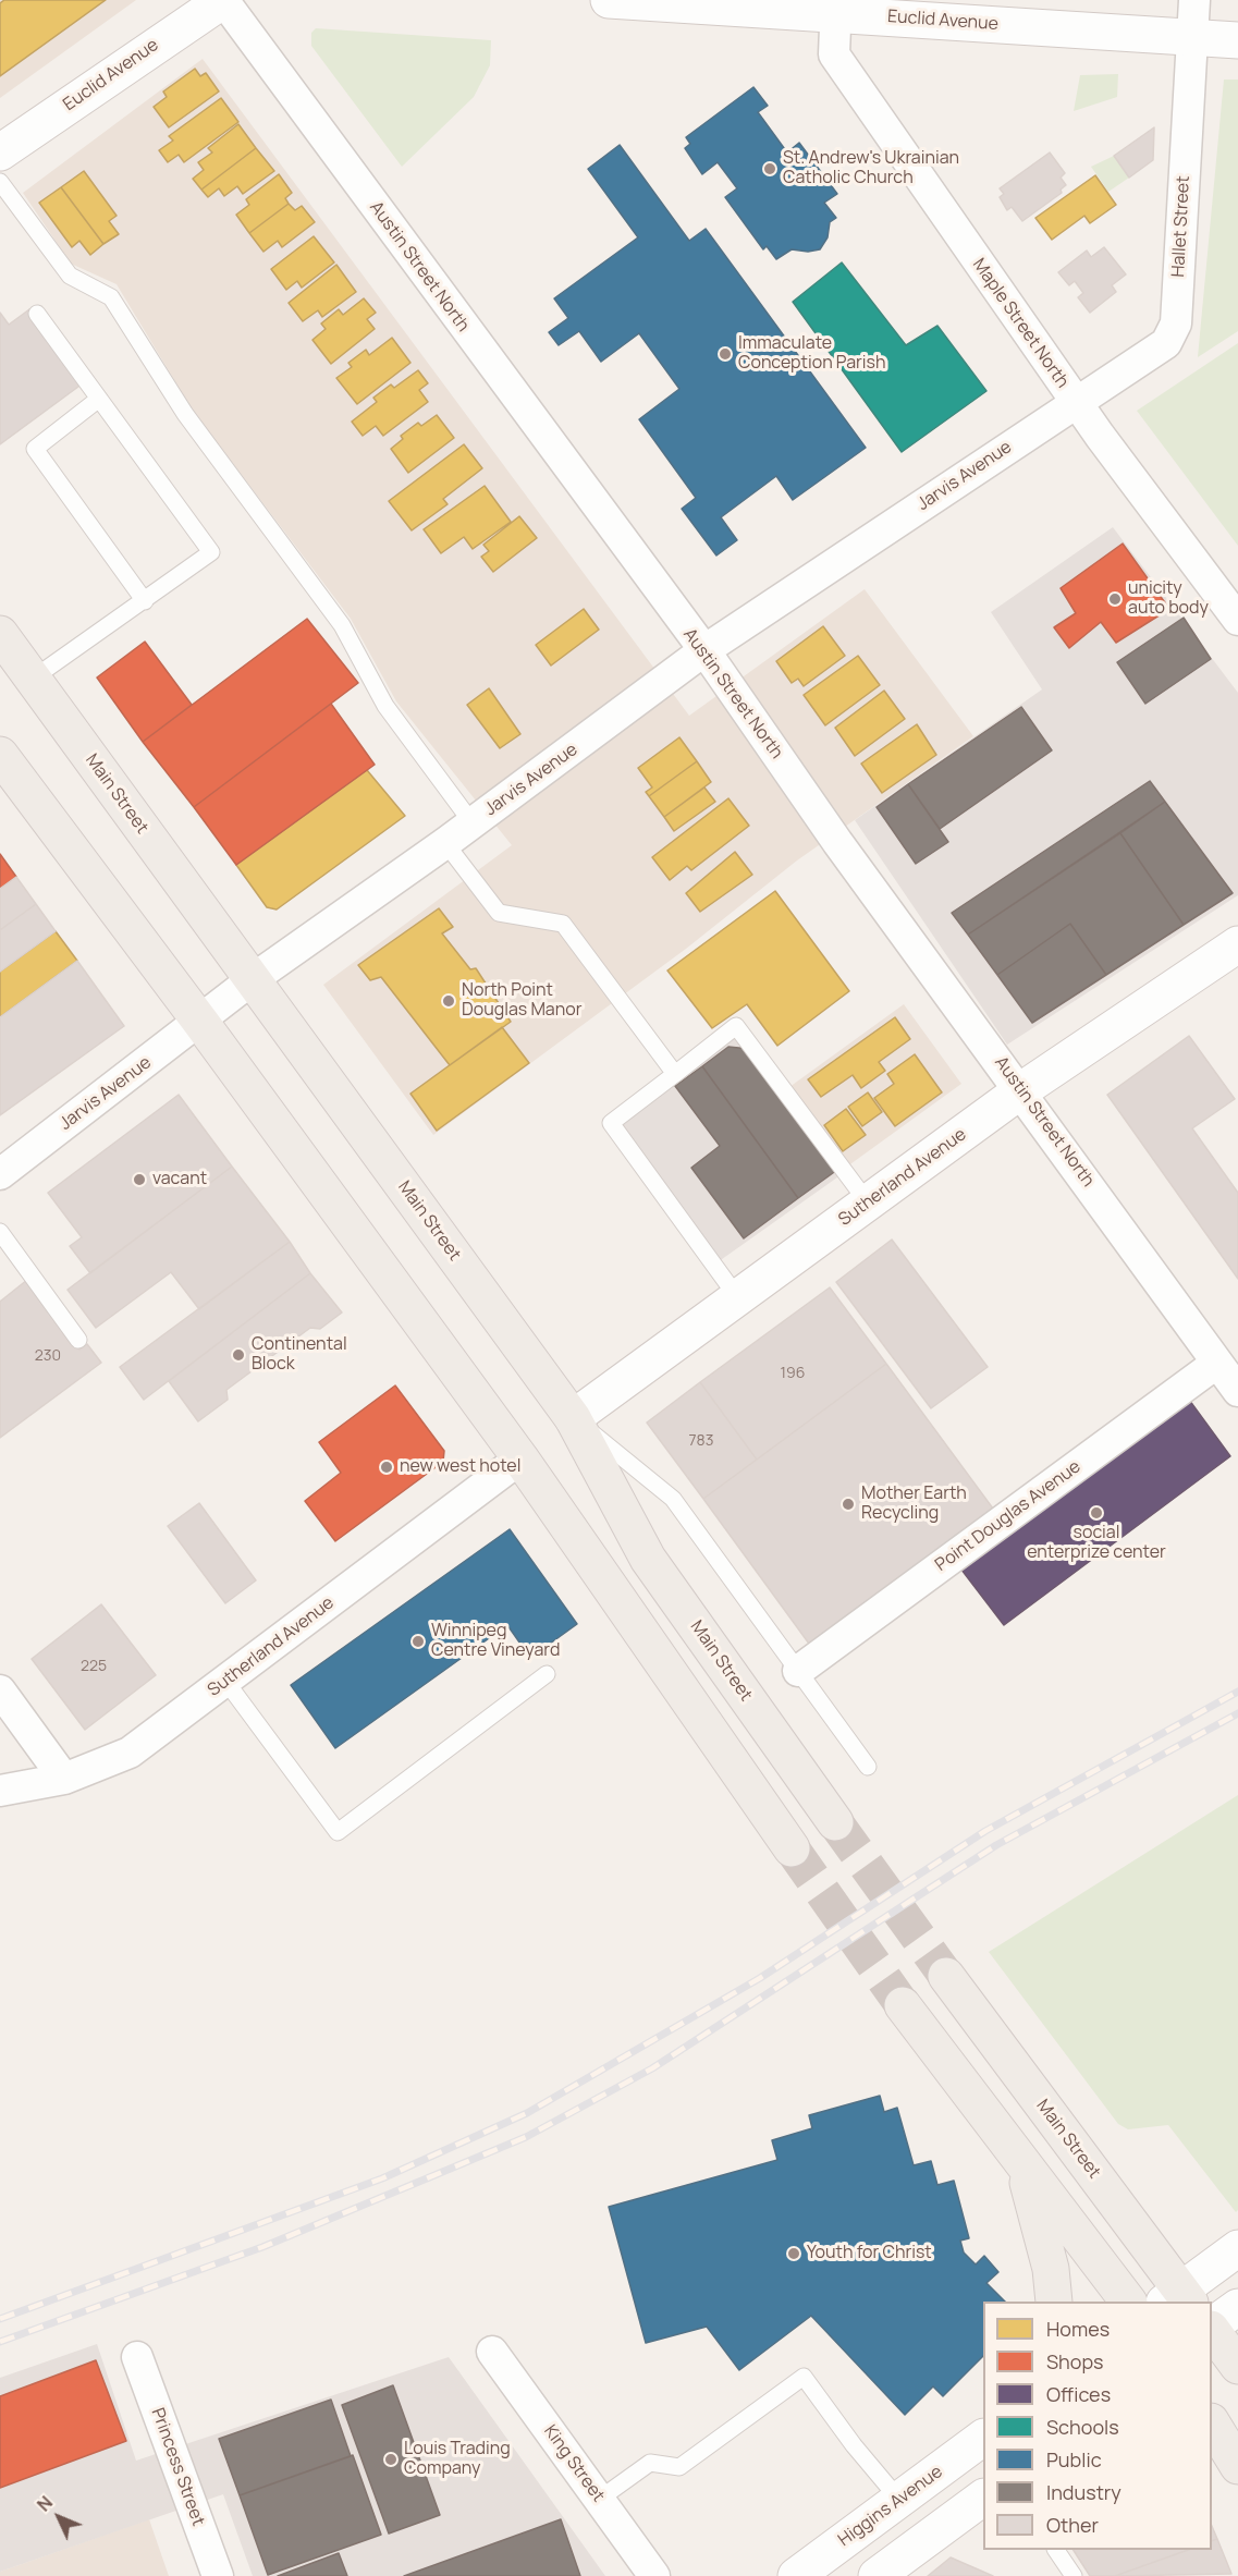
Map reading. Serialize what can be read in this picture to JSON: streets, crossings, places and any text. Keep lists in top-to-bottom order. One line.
{"streets":{"main road":["Main Street"],"street":["Euclid Avenue","Hallet Street","Austin Street North","Maple Street North","Jarvis Avenue","Sutherland Avenue","Point Douglas Avenue","King Street","Princess Street","Higgins Avenue"]},"crossings":[["Euclid Avenue","Hallet Street"],["Euclid Avenue","Austin Street North"],["Euclid Avenue","Maple Street North"],["Hallet Street","Maple Street North"],["Hallet Street","Jarvis Avenue"],["Austin Street North","Jarvis Avenue"],["Austin Street North","Sutherland Avenue"],["Austin Street North","Point Douglas Avenue"],["Maple Street North","Jarvis Avenue"],["Jarvis Avenue","Main Street"],["Main Street","Sutherland Avenue"]],"places":["St. Andrew's Ukrainian Catholic Church","Immaculate Conception Parish","unicity auto body","North Point Douglas Manor","vacant","Continental Block","new west hotel","Mother Earth Recycling","social enterprize center","Winnipeg Centre Vineyard","Youth for Christ","Louis Trading Company"],"house_numbers":["230","196","783","225"],"legend":["Homes","Shops","Offices","Schools","Public","Industry","Other"],"north":"top left"}
